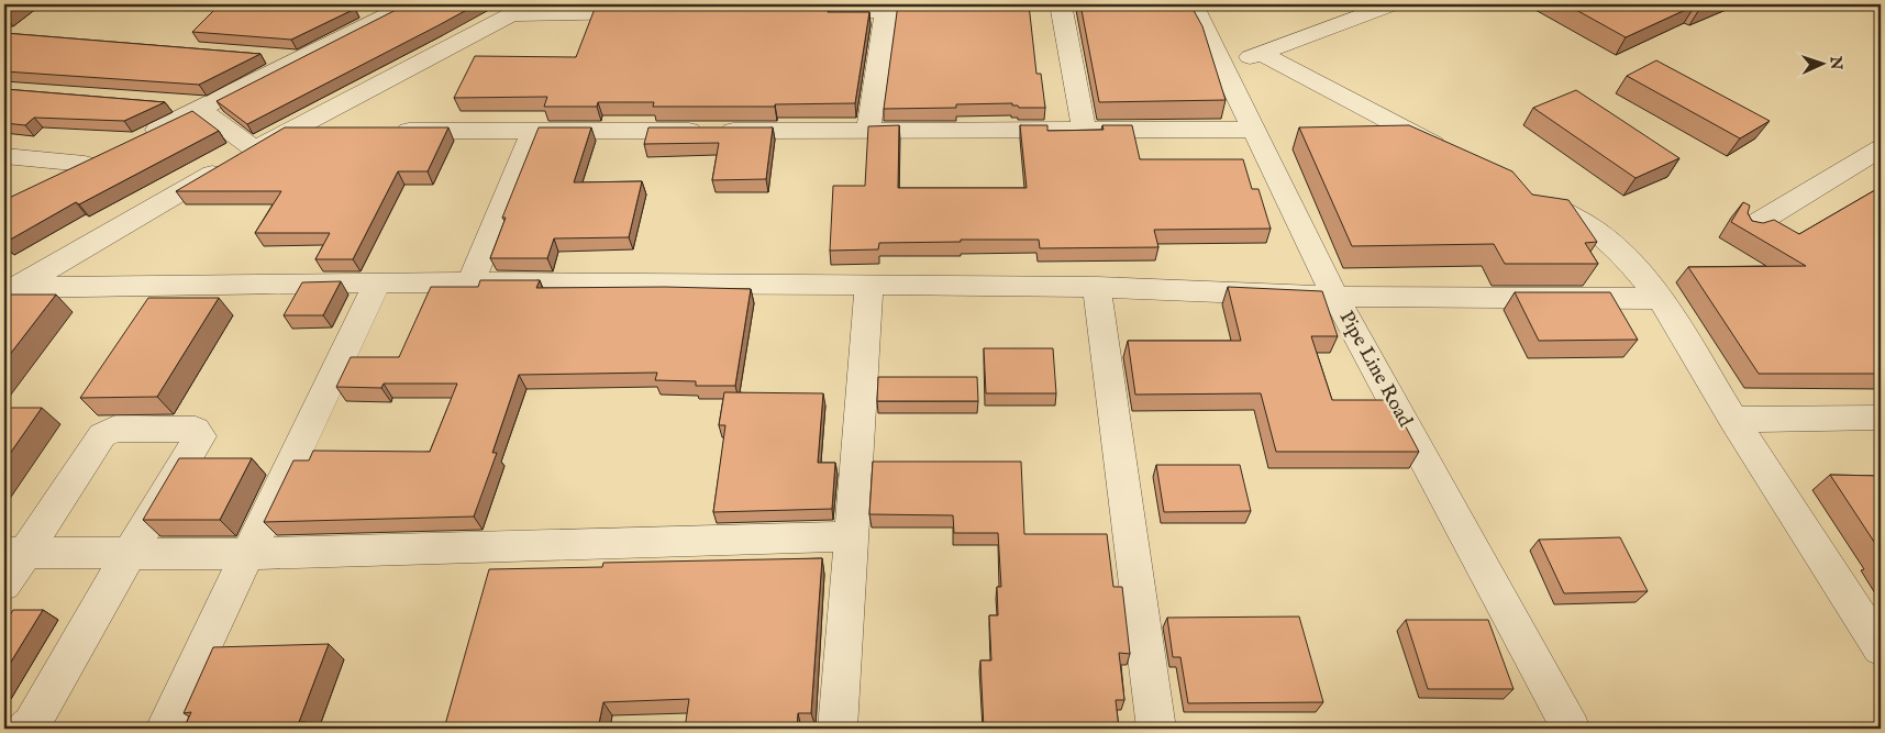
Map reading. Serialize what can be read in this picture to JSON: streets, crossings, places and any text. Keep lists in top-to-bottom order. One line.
{"streets":{"street":["Pipe Line Road"]},"north":"right"}
